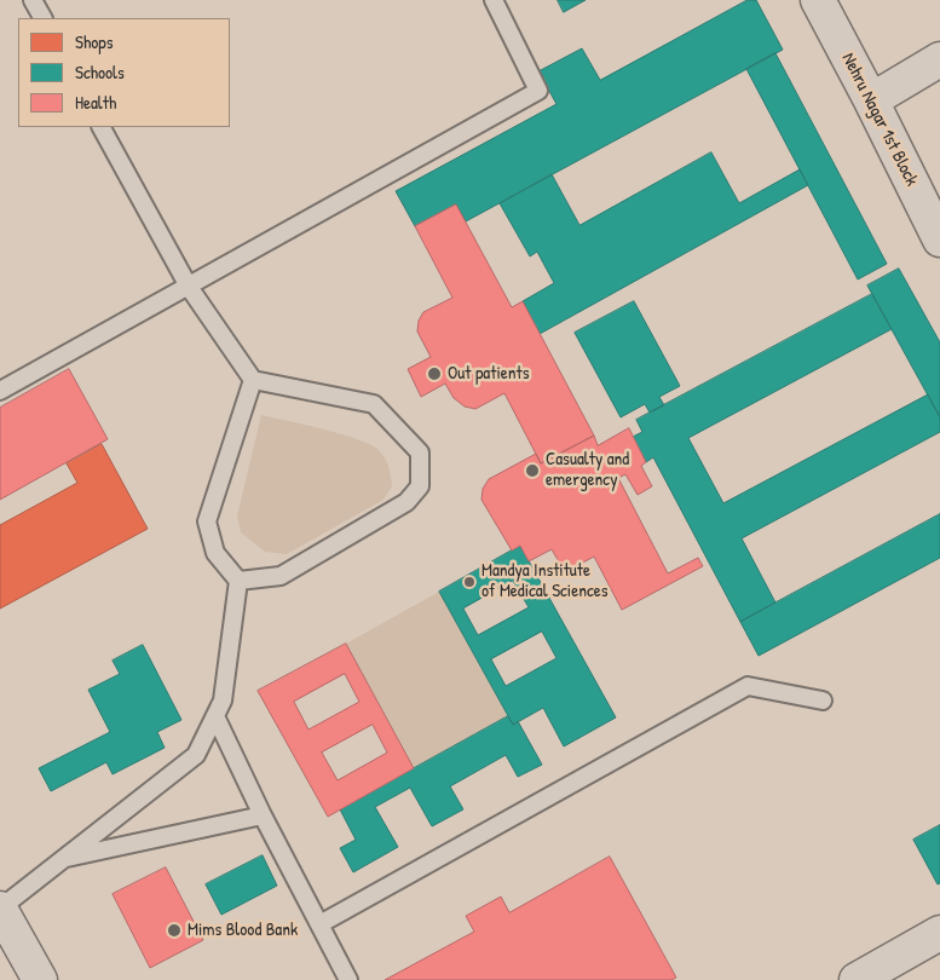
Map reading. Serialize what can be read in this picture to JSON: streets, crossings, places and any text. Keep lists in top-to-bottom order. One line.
{"streets":{"street":["Nehru Nagar 1st Block"]},"places":["Out patients","Casualty and emergency","Mandya Institute of Medical Sciences","Mims Blood Bank"],"legend":["Shops","Schools","Health"]}
